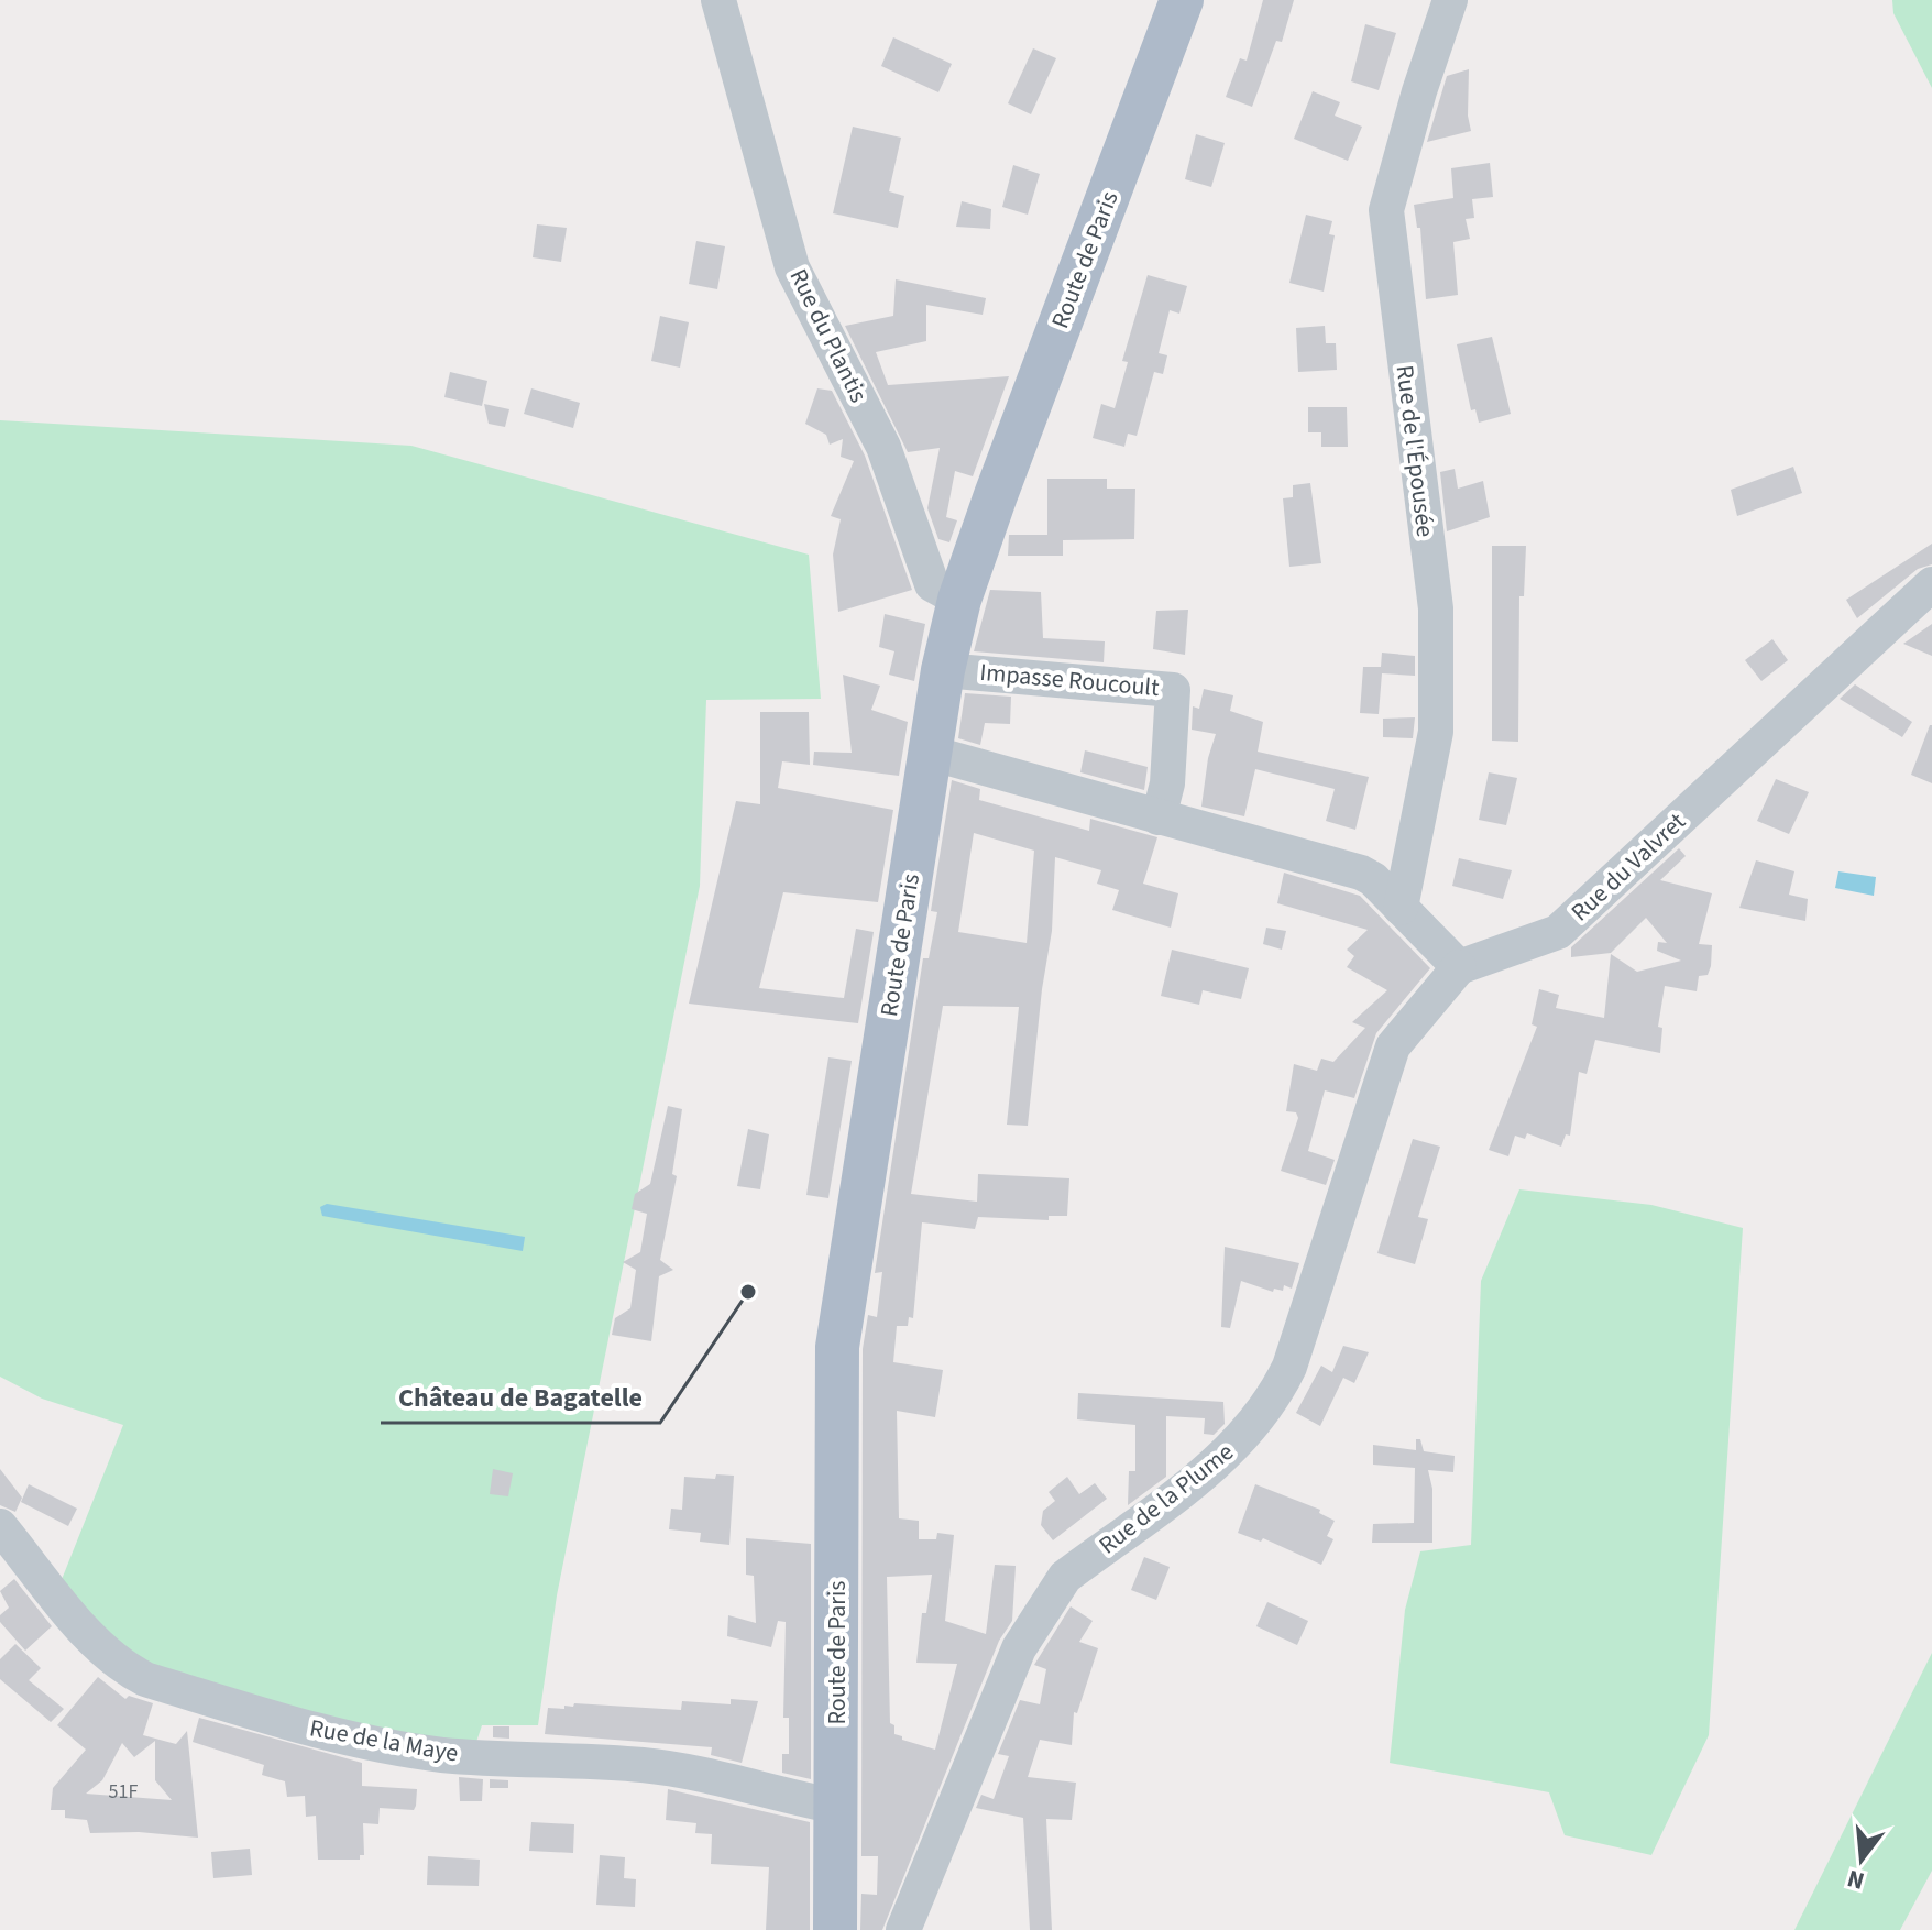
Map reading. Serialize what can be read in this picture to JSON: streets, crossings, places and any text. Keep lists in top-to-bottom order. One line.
{"streets":{"main road":["Route de Paris"],"street":["Rue du Plantis","Rue de l'Épousée","Impasse Roucoult","Rue du Valvret","Rue de la Plume","Rue de la Maye"]},"crossings":[["Route de Paris","Rue du Plantis"],["Route de Paris","Impasse Roucoult"],["Route de Paris","Rue de la Maye"],["Rue du Valvret","Rue de la Plume"]],"places":["Château de Bagatelle"],"house_numbers":["51F"],"north":"bottom"}
